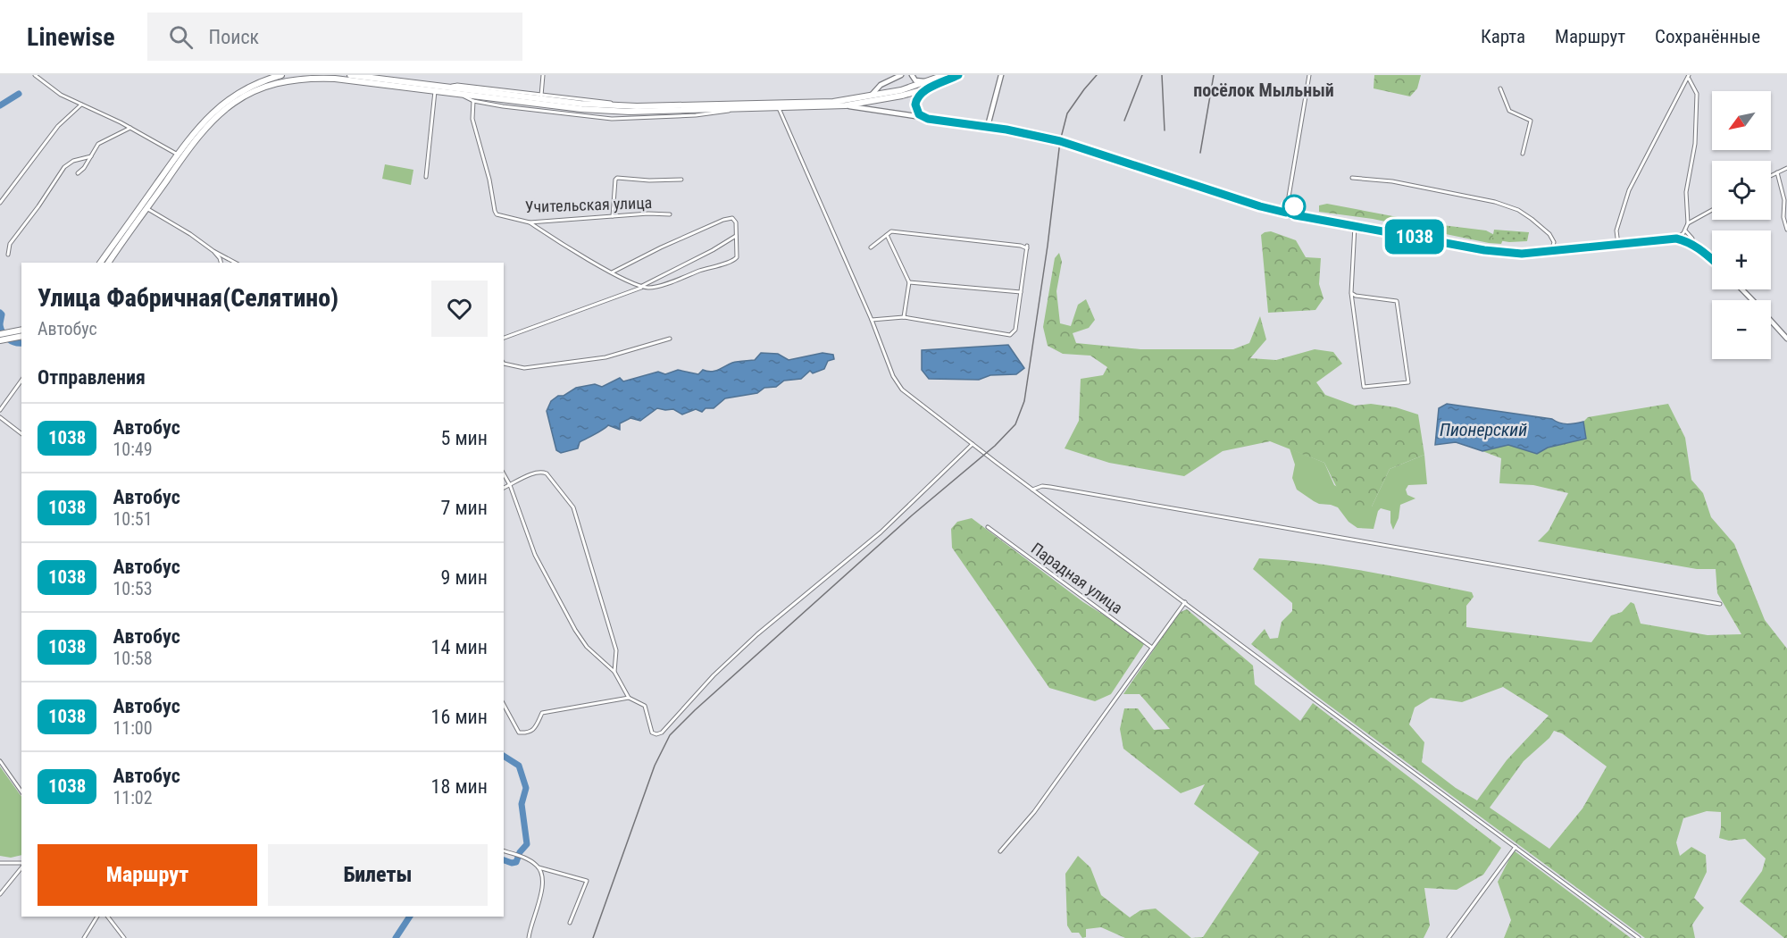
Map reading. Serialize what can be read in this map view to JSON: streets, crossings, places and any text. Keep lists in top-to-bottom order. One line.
{"streets":{"street":["Учительская улица","Парадная улица"]},"districts":["посёлок Мыльный"],"water":["Пионерский"],"lines":["bus line 1038"],"north":"bottom left","page":{"header":"Linewise","search":"Поиск","nav":["Карта","Маршрут","Сохранённые"],"on_map":"1038","map_buttons":["+","−"],"heading":[["Улица Фабричная(Селятино)","Автобус"],"Отправления"],"list":[{"mark":"1038","name":"Автобус","note":"10:49","value":"5 мин"},{"mark":"1038","name":"Автобус","note":"10:51","value":"7 мин"},{"mark":"1038","name":"Автобус","note":"10:53","value":"9 мин"},{"mark":"1038","name":"Автобус","note":"10:58","value":"14 мин"},{"mark":"1038","name":"Автобус","note":"11:00","value":"16 мин"},{"mark":"1038","name":"Автобус","note":"11:02","value":"18 мин"}],"buttons":["Маршрут","Билеты"]}}
